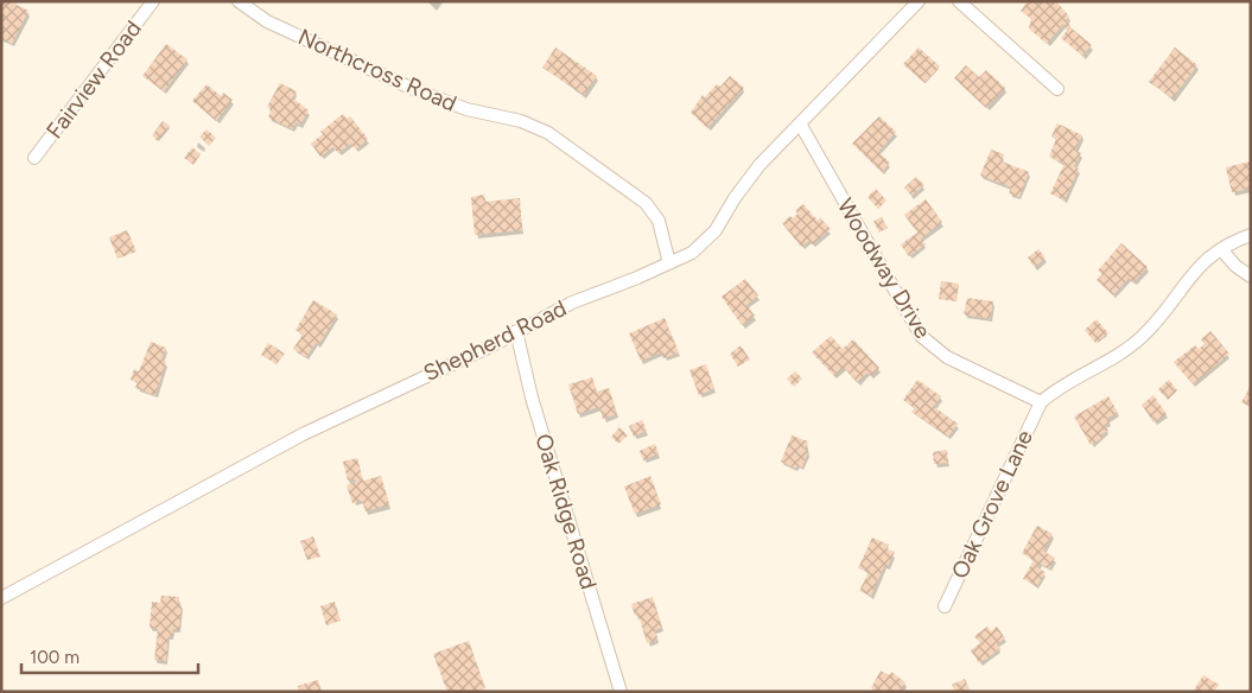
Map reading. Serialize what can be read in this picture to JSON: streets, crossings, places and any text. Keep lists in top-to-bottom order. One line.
{"streets":{"street":["Northcross Road","Fairview Road","Woodway Drive","Shepherd Road","Oak Grove Lane","Oak Ridge Road"]},"crossings":[["Northcross Road","Shepherd Road"],["Woodway Drive","Shepherd Road"],["Woodway Drive","Oak Grove Lane"],["Shepherd Road","Oak Ridge Road"]],"scale_bar":"100 m"}
